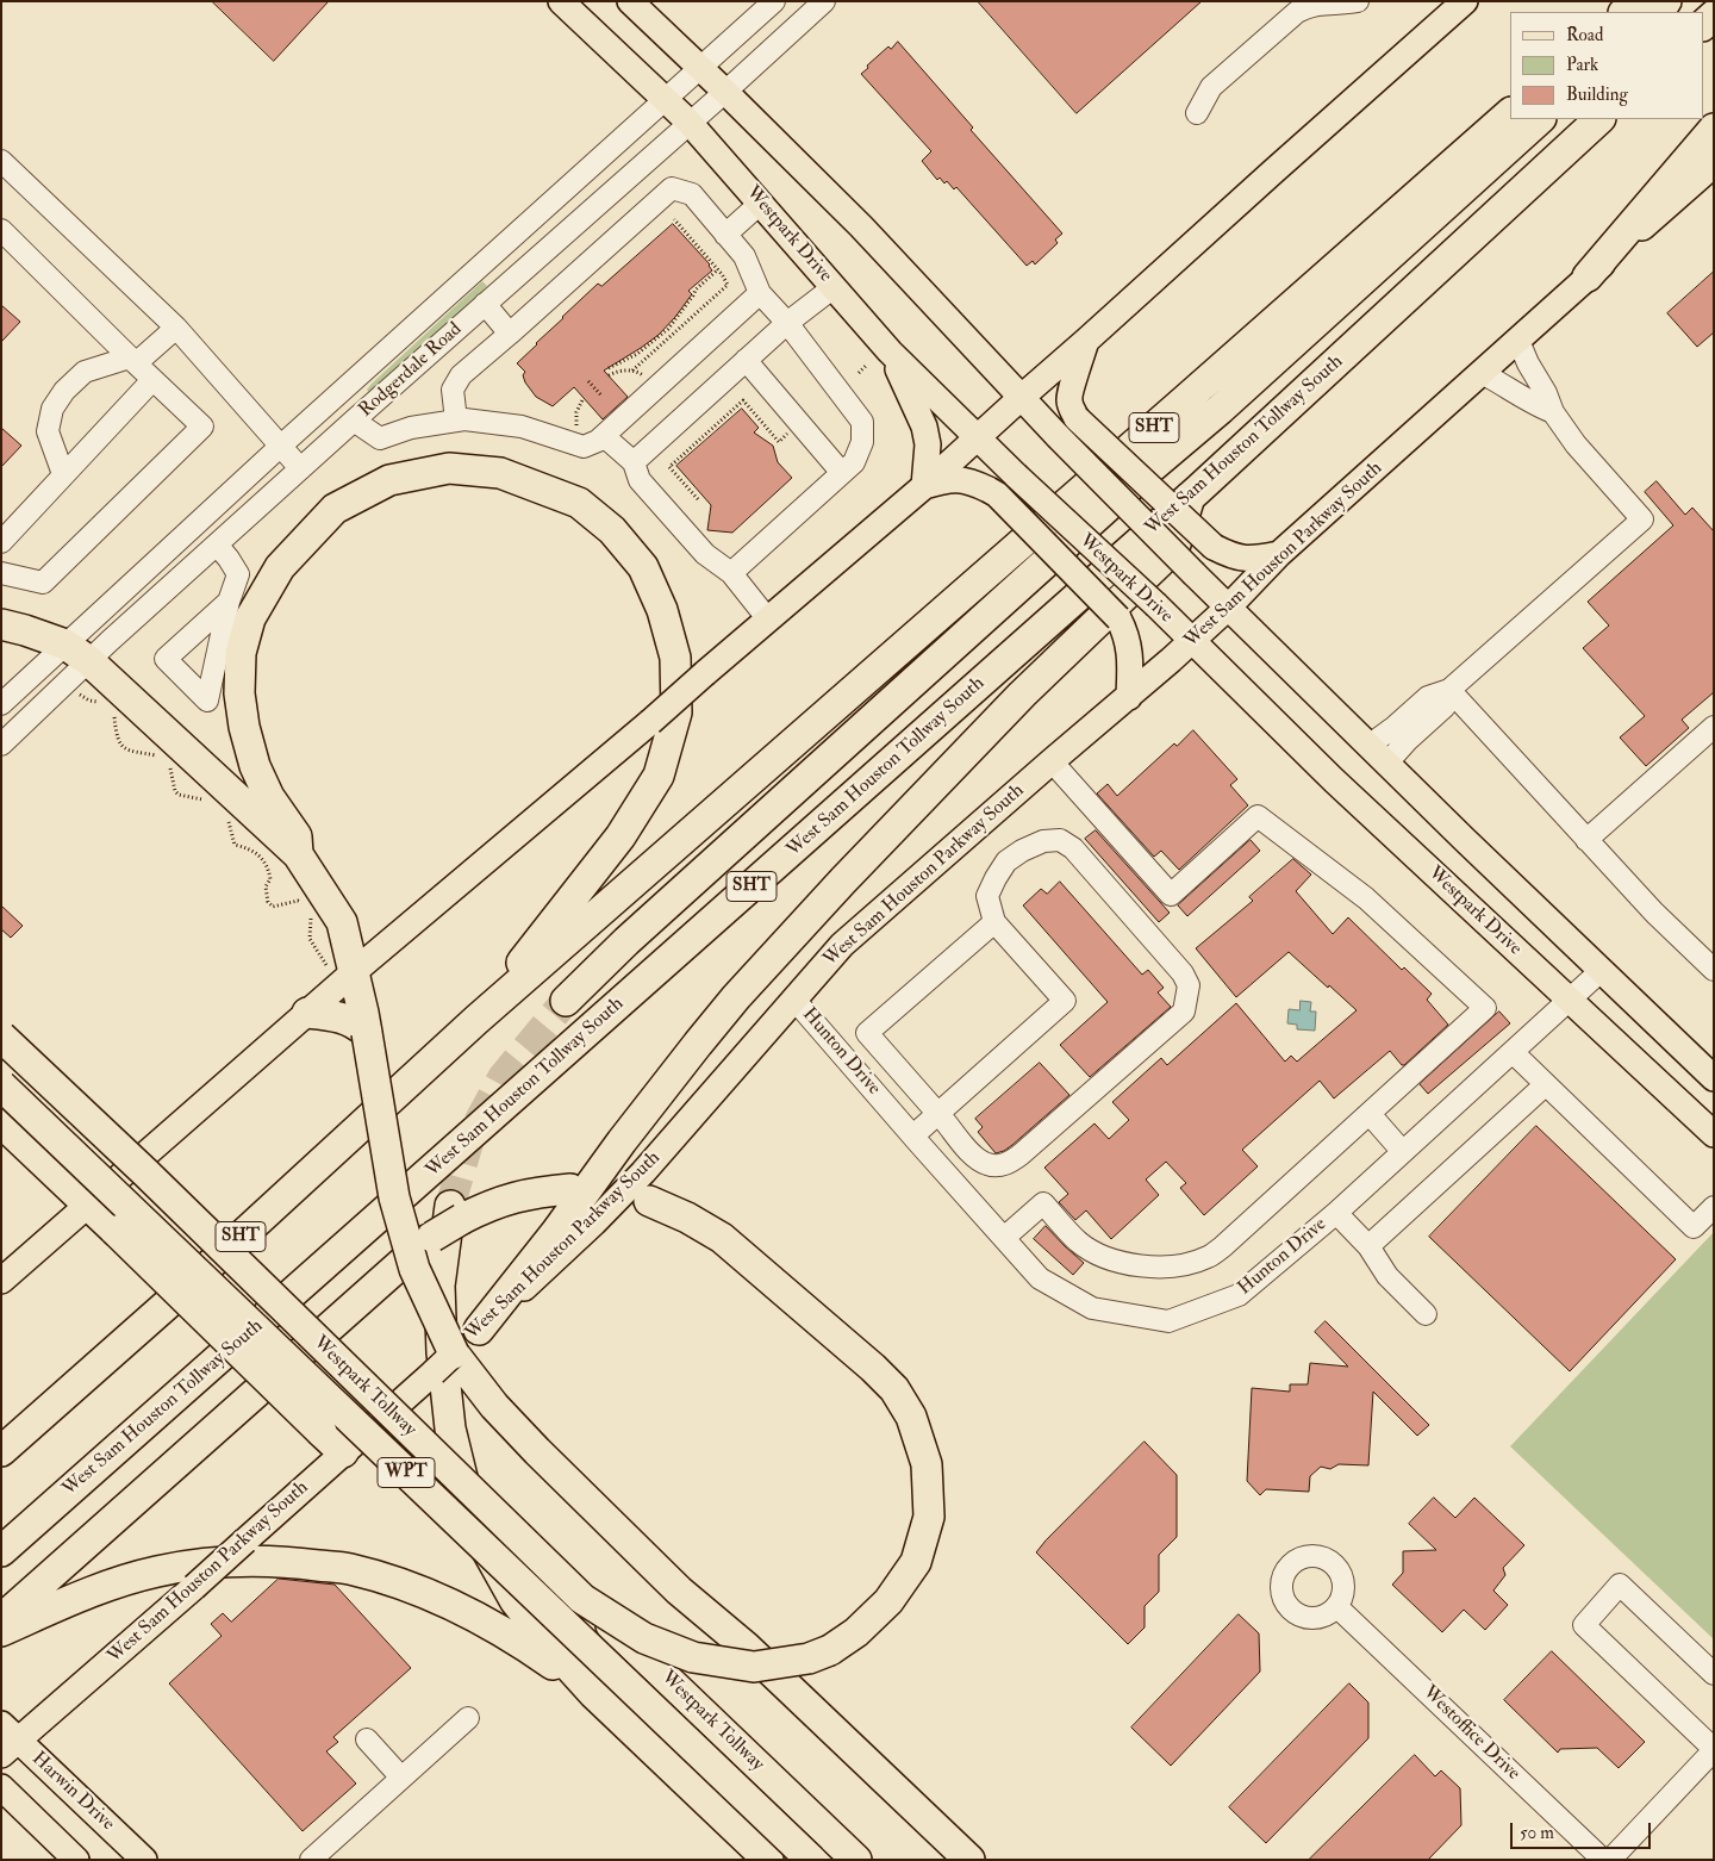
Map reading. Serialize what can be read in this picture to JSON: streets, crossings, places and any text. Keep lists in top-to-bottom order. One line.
{"streets":{"highway":["SHT","West Sam Houston Tollway South","Westpark Tollway","WPT"],"main road":["Westpark Drive","West Sam Houston Parkway South","Harwin Drive"],"street":["Rodgerdale Road","Hunton Drive","Westoffice Drive"]},"crossings":[["Westpark Drive","Rodgerdale Road"],["Westpark Drive","West Sam Houston Parkway South"],["Westpark Drive","Hunton Drive"],["West Sam Houston Parkway South","Hunton Drive"],["West Sam Houston Parkway South","Harwin Drive"]],"legend":["Road","Park","Building"],"scale_bar":"50 m"}
